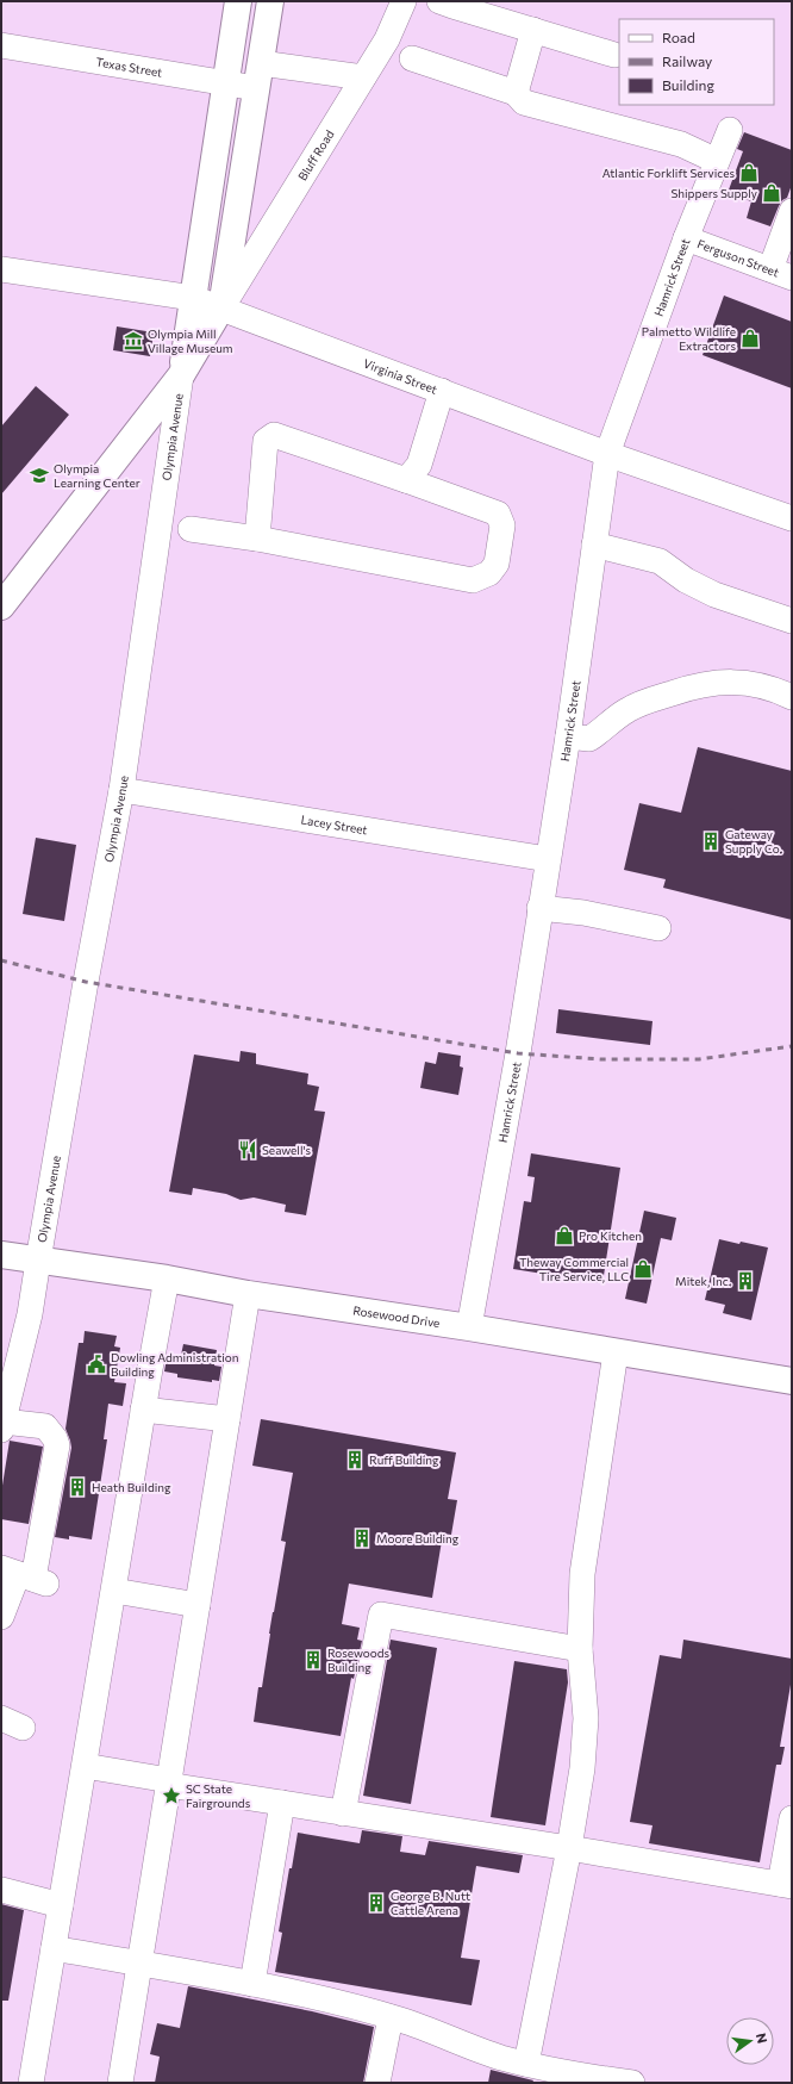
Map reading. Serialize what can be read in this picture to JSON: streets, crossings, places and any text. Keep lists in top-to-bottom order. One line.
{"streets":{"main road":["Olympia Avenue","Rosewood Drive"],"street":["Texas Street","Bluff Road","Ferguson Street","Hamrick Street","Virginia Street","Lacey Street"]},"crossings":[["Texas Street","Olympia Avenue"],["Bluff Road","Virginia Street"],["Bluff Road","Olympia Avenue"],["Ferguson Street","Hamrick Street"],["Hamrick Street","Virginia Street"],["Hamrick Street","Lacey Street"],["Hamrick Street","Rosewood Drive"],["Virginia Street","Olympia Avenue"],["Olympia Avenue","Lacey Street"],["Olympia Avenue","Rosewood Drive"]],"places":{"shop":["Atlantic Forklift Services","Shippers Supply","Palmetto Wildlife Extractors","Pro Kitchen","Theway Commercial Tire Service, LLC"],"museum":["Olympia Mill Village Museum"],"school or university":["Olympia Learning Center"],"building":["Gateway Supply Co.","Mitek, Inc.","Ruff Building","Heath Building","Moore Building","Rosewoods Building","George B. Nutt Cattle Arena"],"restaurant":["Seawell's"],"public building":["Dowling Administration Building"],"place":["SC State Fairgrounds"]},"legend":["Road","Railway","Building"],"north":"right"}
